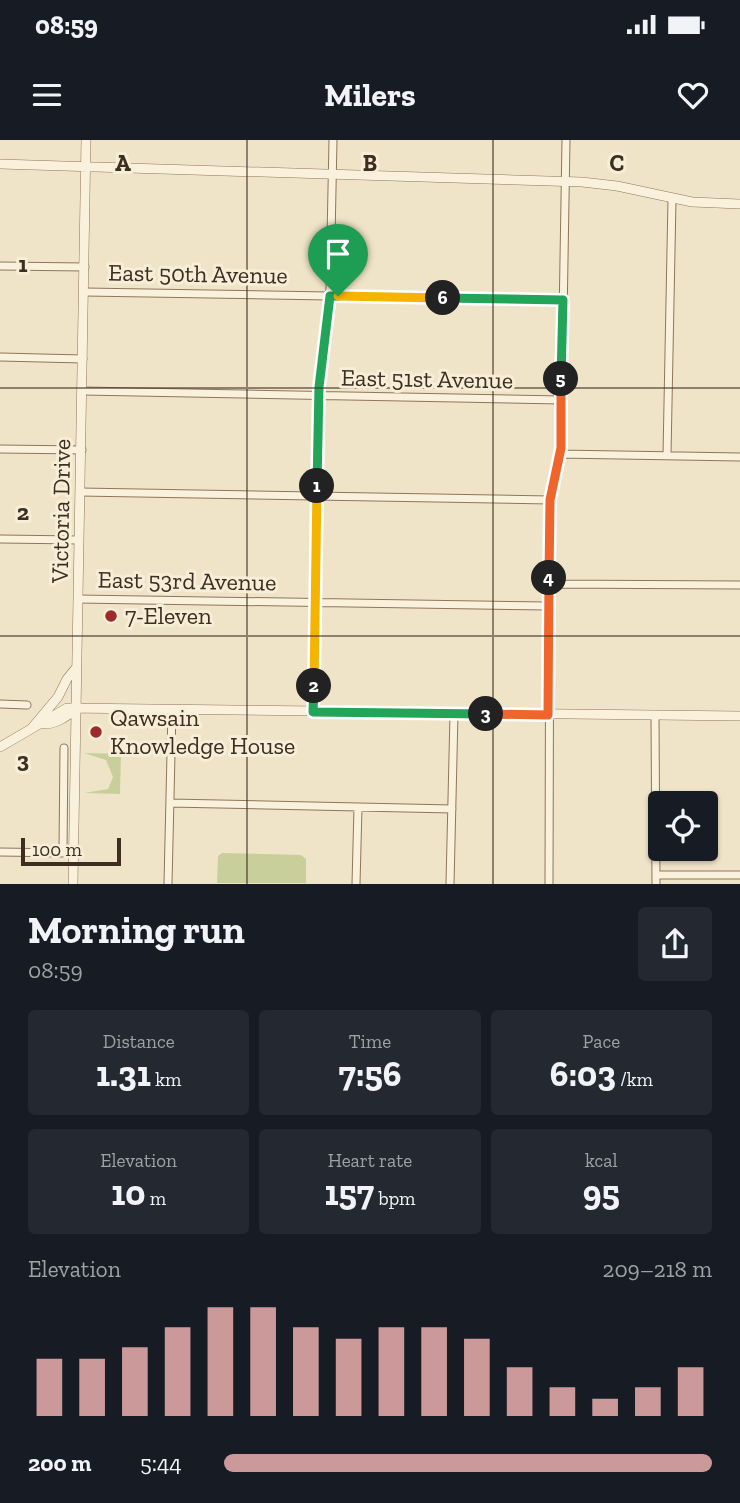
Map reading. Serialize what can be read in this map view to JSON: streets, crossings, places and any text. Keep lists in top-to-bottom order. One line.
{"streets":{"street":["East 50th Avenue","East 51st Avenue","Victoria Drive","East 53rd Avenue"]},"crossings":[["East 50th Avenue","Victoria Drive"],["East 51st Avenue","Victoria Drive"],["Victoria Drive","East 53rd Avenue"]],"places":["7-Eleven","Qawsain Knowledge House"],"scale_bar":"100 m","page":{"status":"08:59","header":"Milers","pins":["6","5","1","4","2","3"],"scale":"100 m","heading":["Morning run","08:59"],"stats":[["Distance","1.31 km"],["Time","7:56"],["Pace","6:03 /km"],["Elevation","10 m"],["Heart rate","157 bpm"],["kcal","95"]],"chart":["Elevation","209–218 m"],"list":[{"name":"200 m","note":"5:44"}]},"grid":{"columns":["A","B","C"],"rows":["1","2","3"]}}
